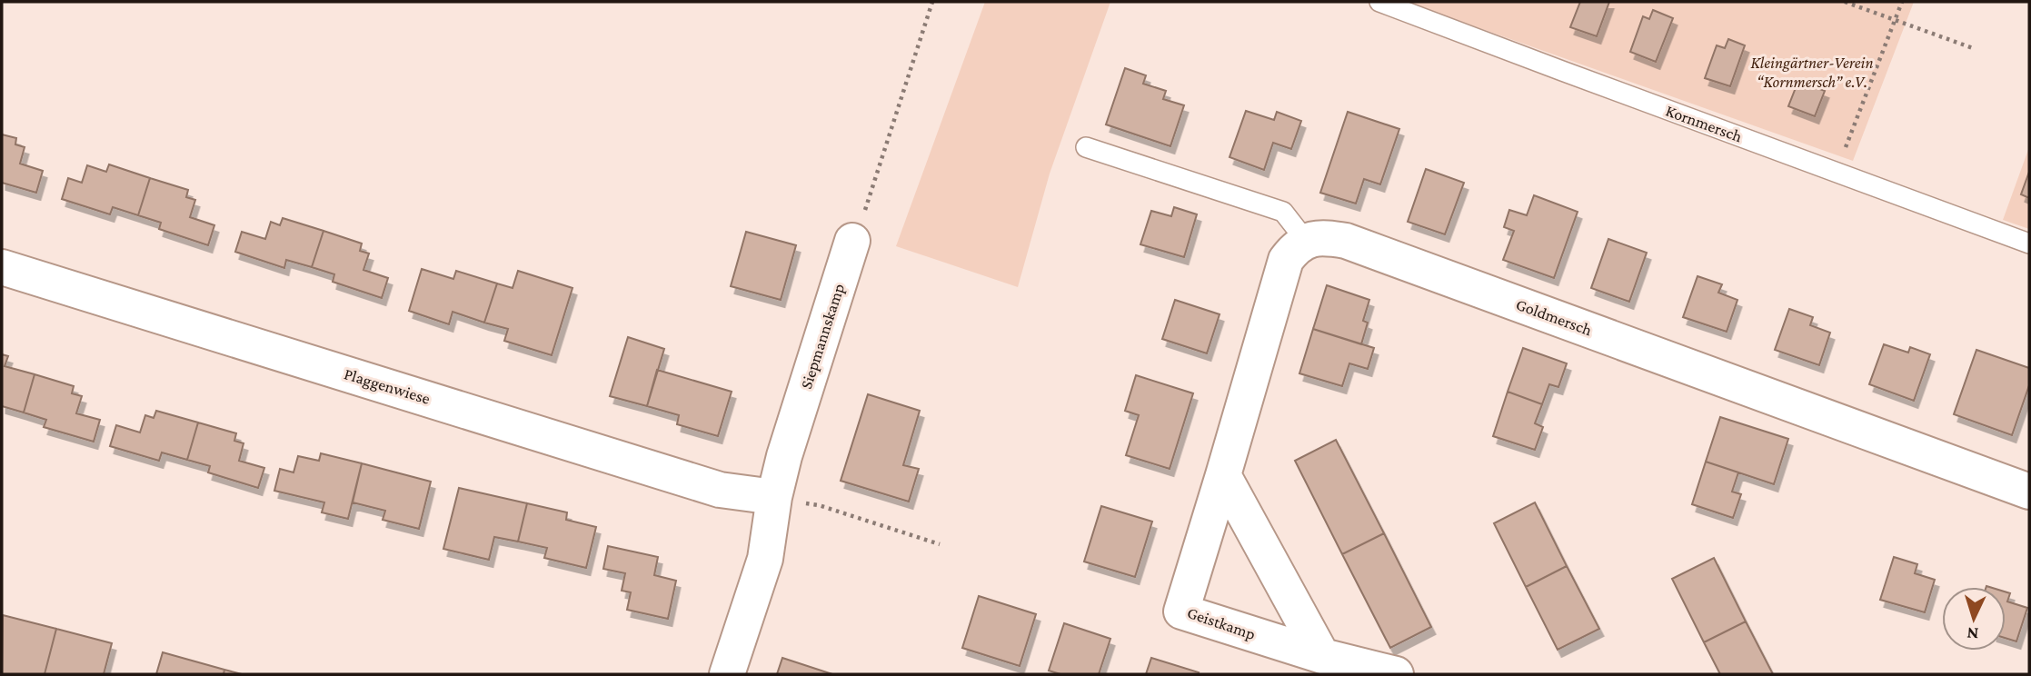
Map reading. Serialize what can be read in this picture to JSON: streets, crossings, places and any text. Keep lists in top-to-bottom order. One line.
{"streets":{"street":["Goldmersch","Siepmannskamp","Plaggenwiese","Geistkamp"],"lane":["Kornmersch"]},"crossings":[["Goldmersch","Geistkamp"],["Siepmannskamp","Plaggenwiese"]],"parks":["Kleingärtner-Verein “Kornmersch” e.V."],"north":"bottom"}
